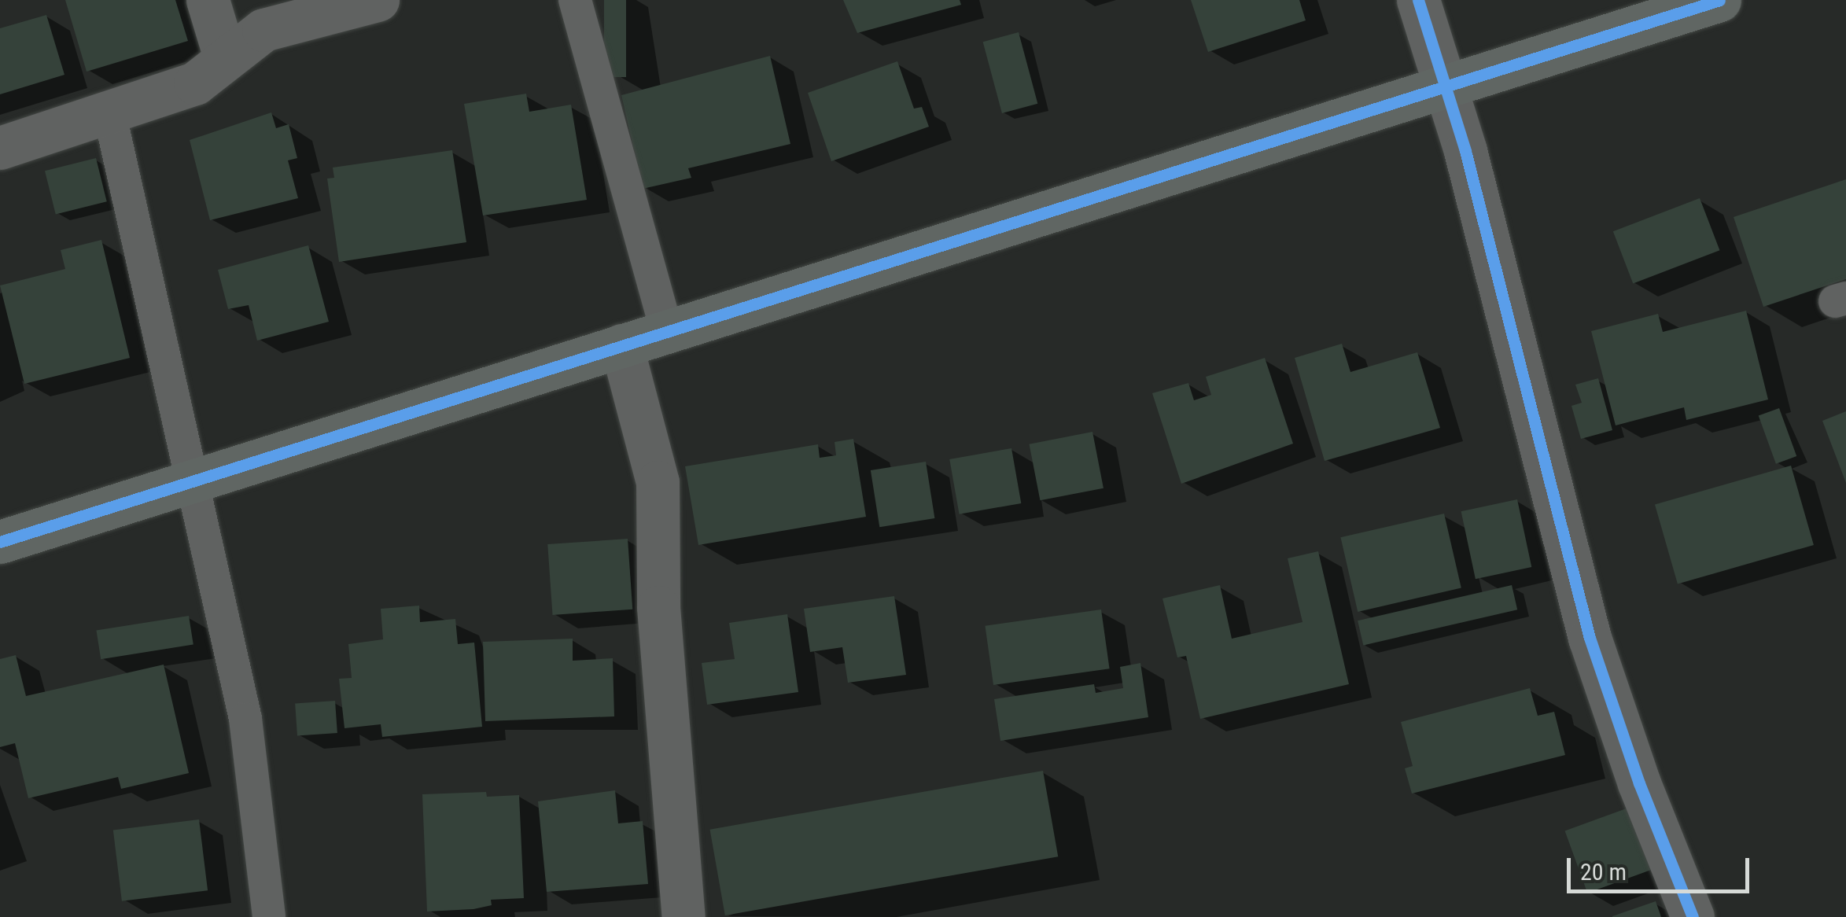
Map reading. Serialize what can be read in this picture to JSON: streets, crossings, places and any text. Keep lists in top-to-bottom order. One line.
{"scale_bar":"20 m"}
